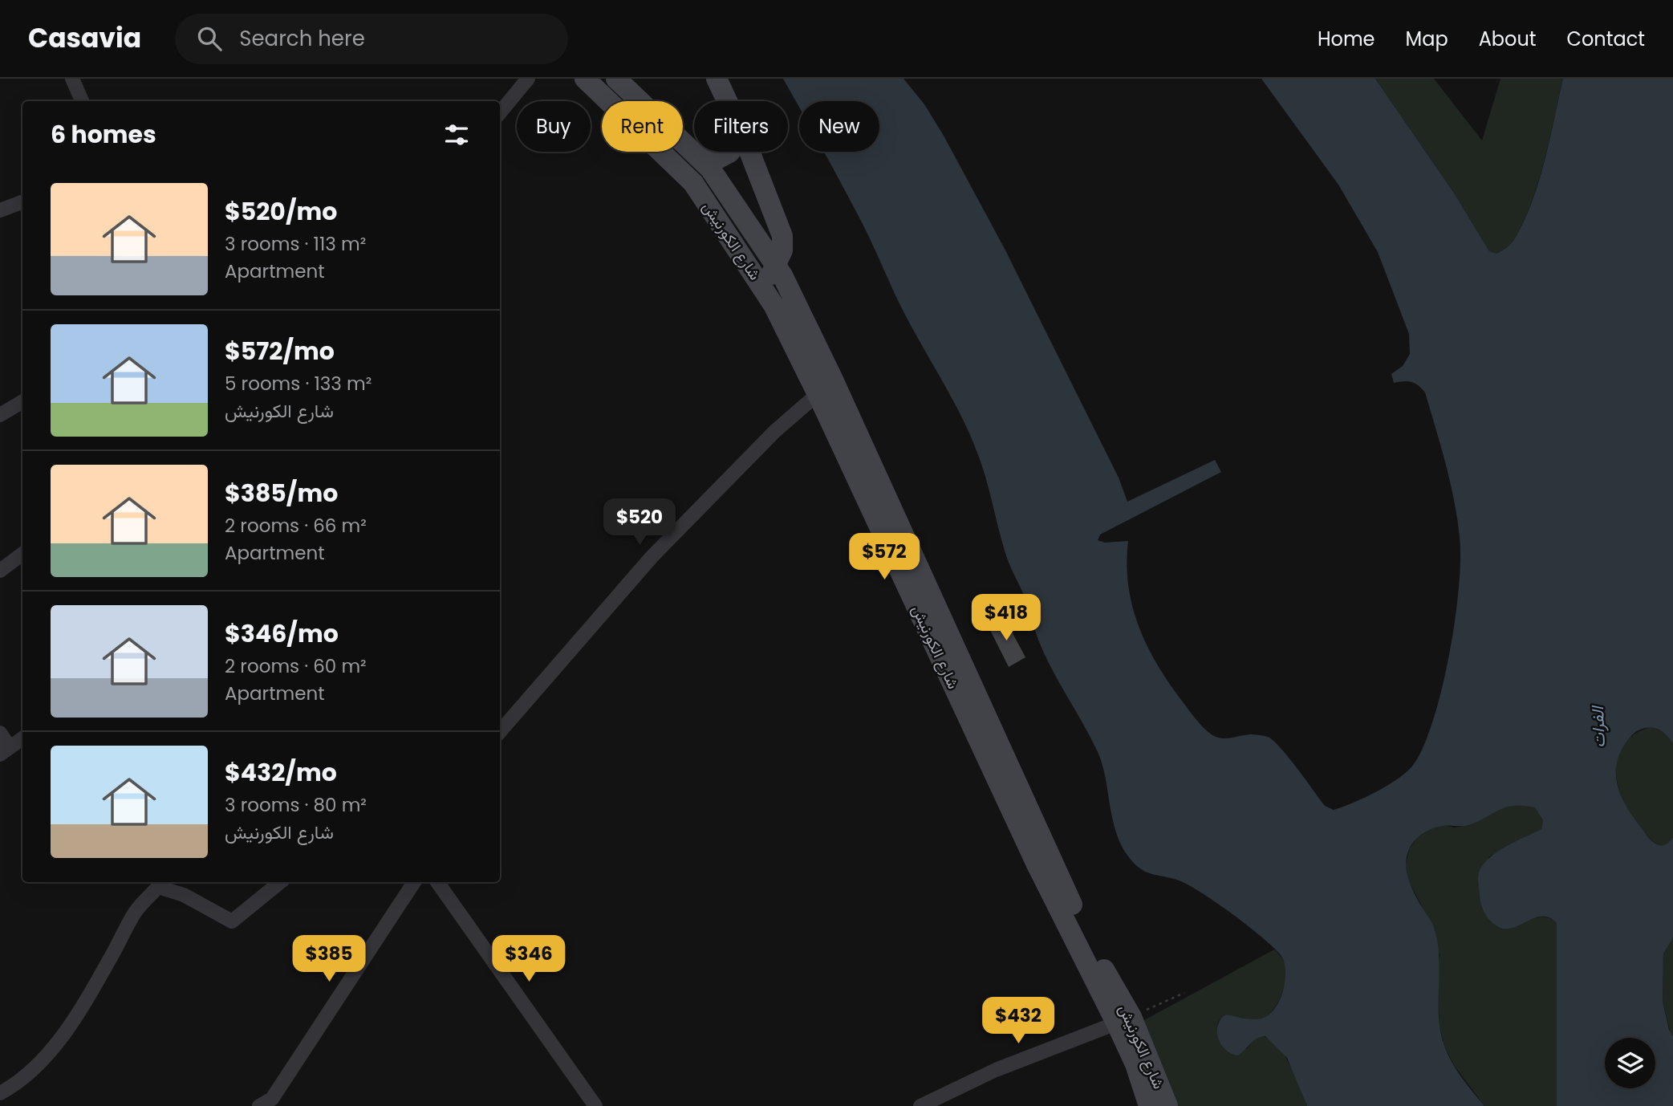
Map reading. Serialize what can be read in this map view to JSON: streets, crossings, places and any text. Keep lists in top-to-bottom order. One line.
{"streets":{"main road":["شارع الكورنيش"]},"water":["الفرات"],"page":{"header":"Casavia","search":"Search here","nav":["Home","Map","About","Contact"],"chip":["Buy","Rent","Filters","New"],"heading":"6 homes","list":[{"name":"$520/mo","note":"3 rooms · 113 m² · Apartment"},{"name":"$572/mo","note":"5 rooms · 133 m² · شارع الكورنيش"},{"name":"$385/mo","note":"2 rooms · 66 m² · Apartment"},{"name":"$346/mo","note":"2 rooms · 60 m² · Apartment"},{"name":"$432/mo","note":"3 rooms · 80 m² · شارع الكورنيش"}],"price":["$520","$572","$418","$385","$346","$432"]}}
